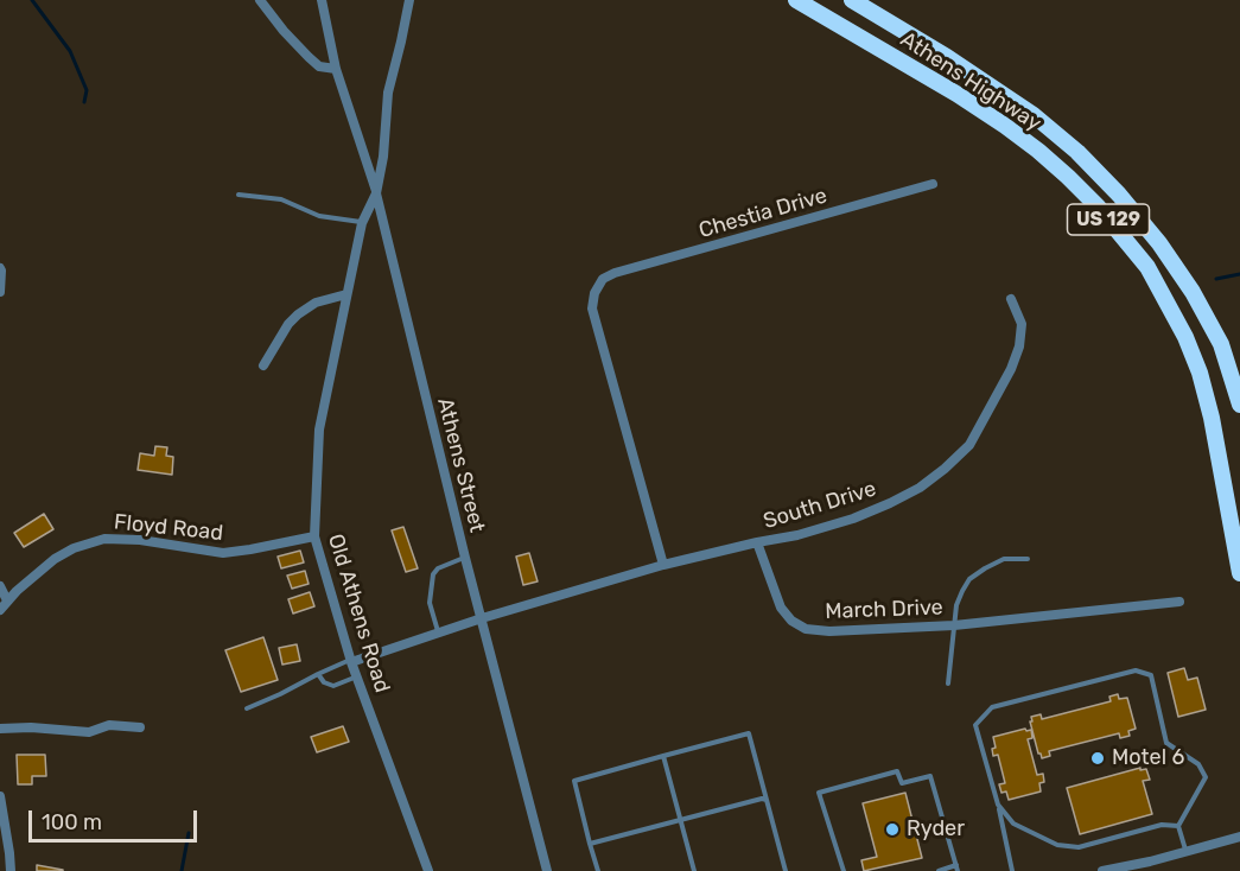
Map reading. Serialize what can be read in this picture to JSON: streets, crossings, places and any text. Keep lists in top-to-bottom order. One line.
{"streets":{"highway":["Athens Highway","US 129"],"street":["Chestia Drive","Athens Street","South Drive","Floyd Road","March Drive","Old Athens Road"]},"crossings":[["Athens Street","Old Athens Road"],["South Drive","March Drive"],["Floyd Road","Old Athens Road"]],"places":["Motel 6","Ryder"],"scale_bar":"100 m"}
